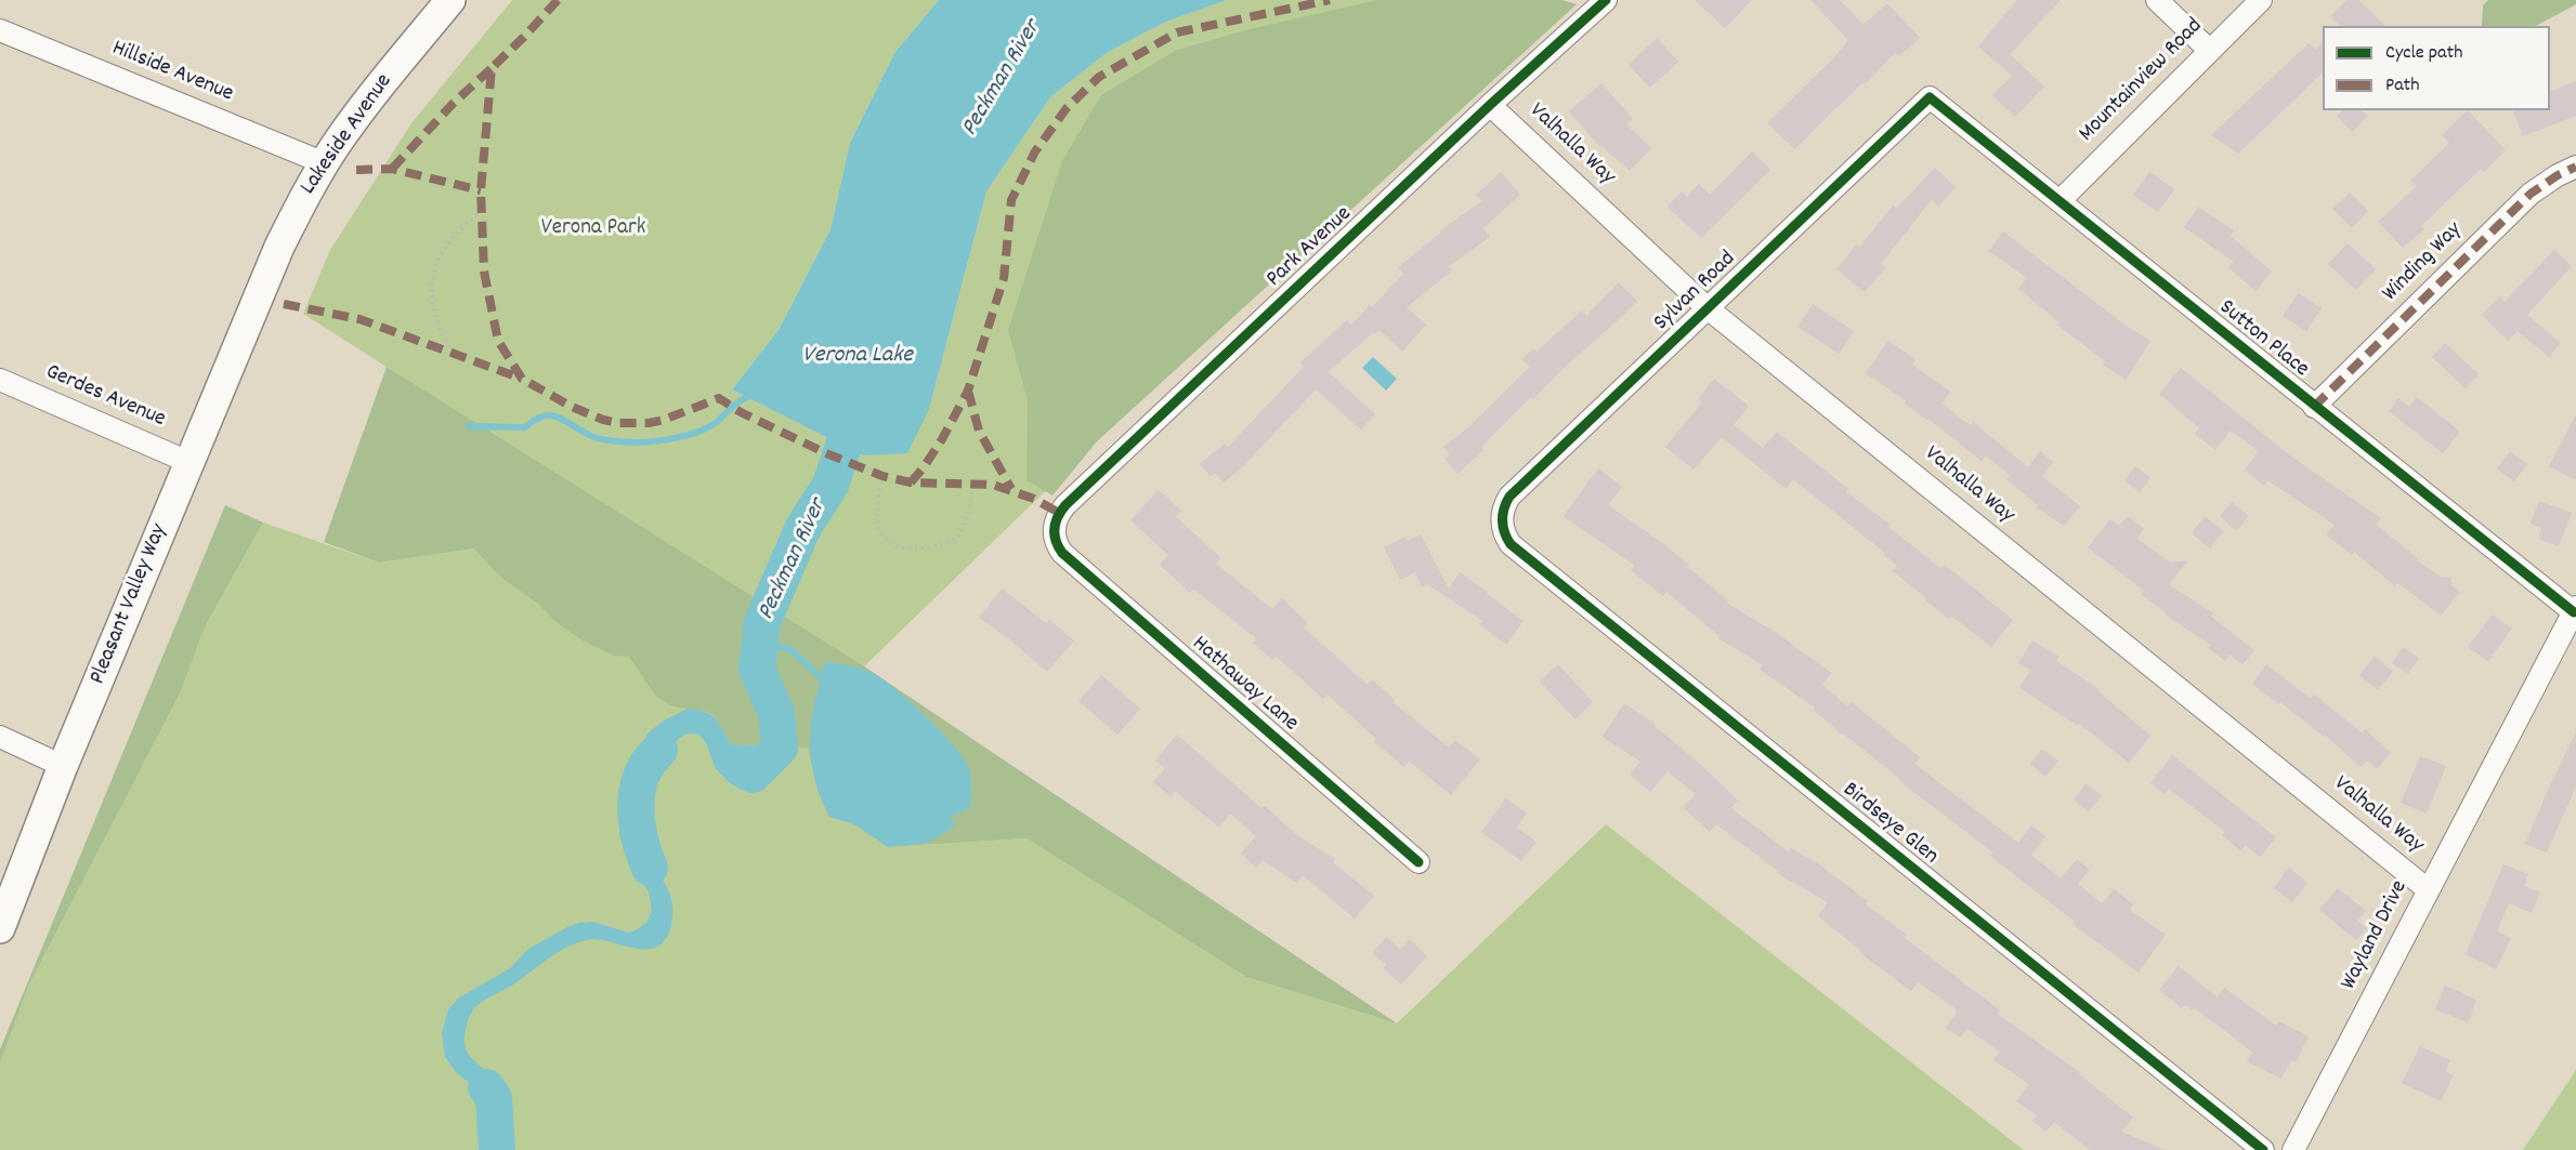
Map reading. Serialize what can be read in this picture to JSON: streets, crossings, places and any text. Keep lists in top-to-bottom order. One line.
{"streets":{"main road":["Lakeside Avenue","Pleasant Valley Way"],"street":["Hillside Avenue","Mountainview Road","Valhalla Way","Park Avenue","Winding Way","Sylvan Road","Sutton Place","Gerdes Avenue","Hathaway Lane","Birdseye Glen","Wayland Drive"]},"crossings":[["Hillside Avenue","Lakeside Avenue"],["Mountainview Road","Sutton Place"],["Lakeside Avenue","Pleasant Valley Way"],["Valhalla Way","Park Avenue"],["Valhalla Way","Sylvan Road"],["Valhalla Way","Wayland Drive"],["Park Avenue","Hathaway Lane"],["Winding Way","Sutton Place"],["Sylvan Road","Sutton Place"],["Sylvan Road","Birdseye Glen"],["Sutton Place","Wayland Drive"],["Gerdes Avenue","Pleasant Valley Way"]],"water":["Peckman River","Verona Lake"],"parks":["Verona Park"],"legend":["Cycle path","Path"]}
